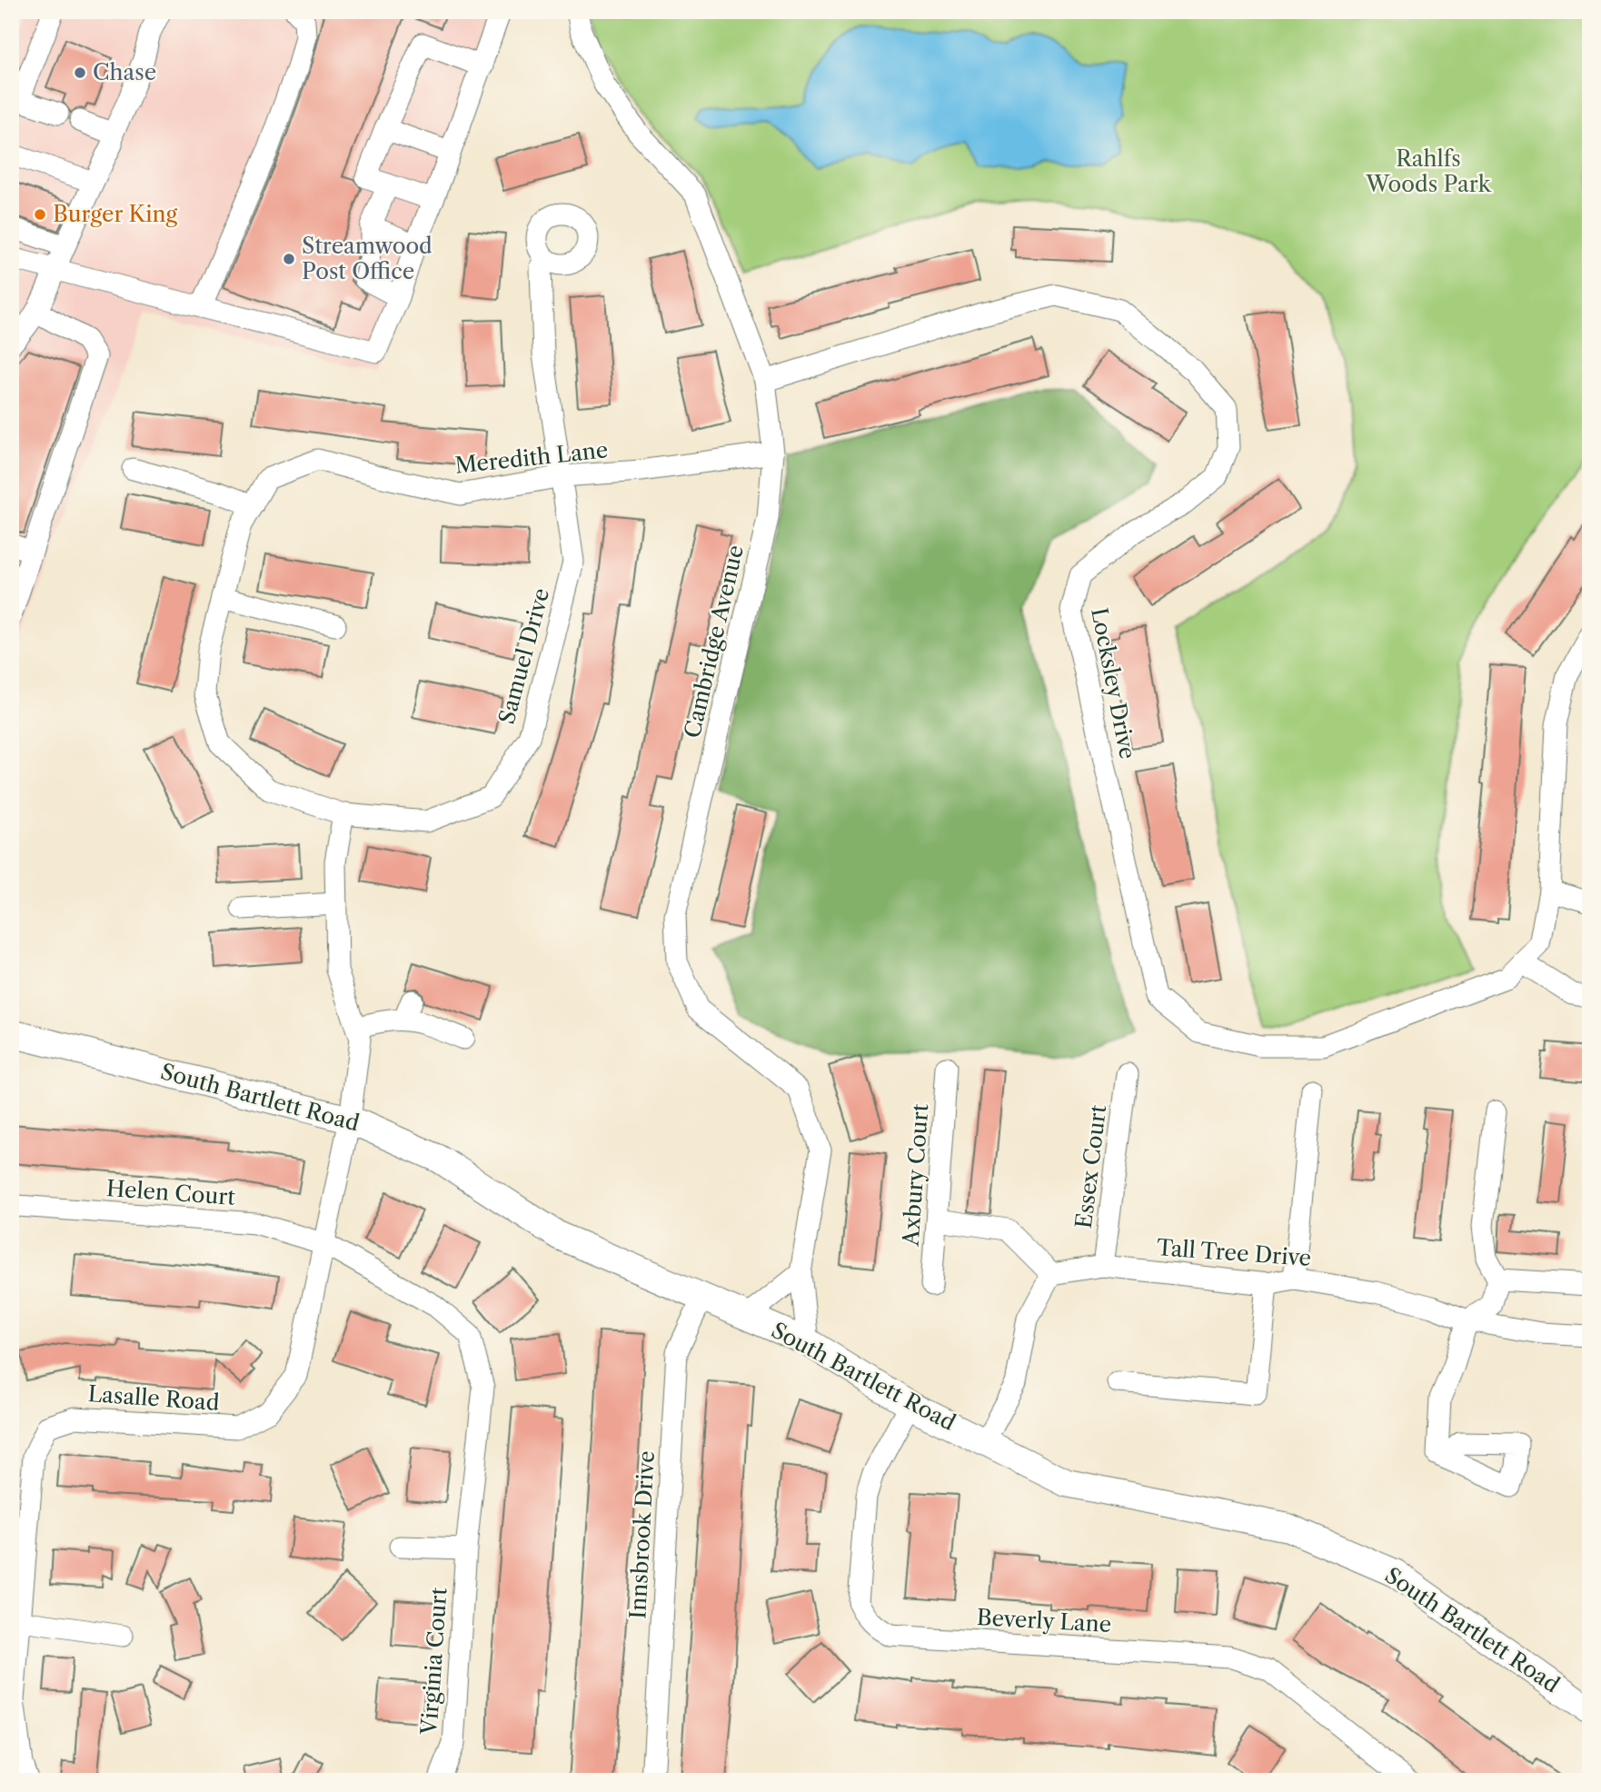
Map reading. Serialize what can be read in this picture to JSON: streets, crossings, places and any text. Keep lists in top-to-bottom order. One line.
{"streets":{"main road":["South Bartlett Road"],"street":["Meredith Lane","Cambridge Avenue","Samuel Drive","Locksley Drive","Essex Court","Axbury Court","Helen Court","Tall Tree Drive","Lasalle Road","Innsbrook Drive","Beverly Lane","Virginia Court"]},"crossings":[["Meredith Lane","Cambridge Avenue"],["Meredith Lane","Samuel Drive"],["Cambridge Avenue","Locksley Drive"],["Cambridge Avenue","South Bartlett Road"],["South Bartlett Road","Lasalle Road"],["South Bartlett Road","Innsbrook Drive"],["South Bartlett Road","Beverly Lane"],["Essex Court","Tall Tree Drive"],["Helen Court","Lasalle Road"],["Helen Court","Virginia Court"],["Lasalle Road","Virginia Court"]],"parks":["Rahlfs Woods Park"],"places":["Chase","Burger King","Streamwood Post Office"]}
